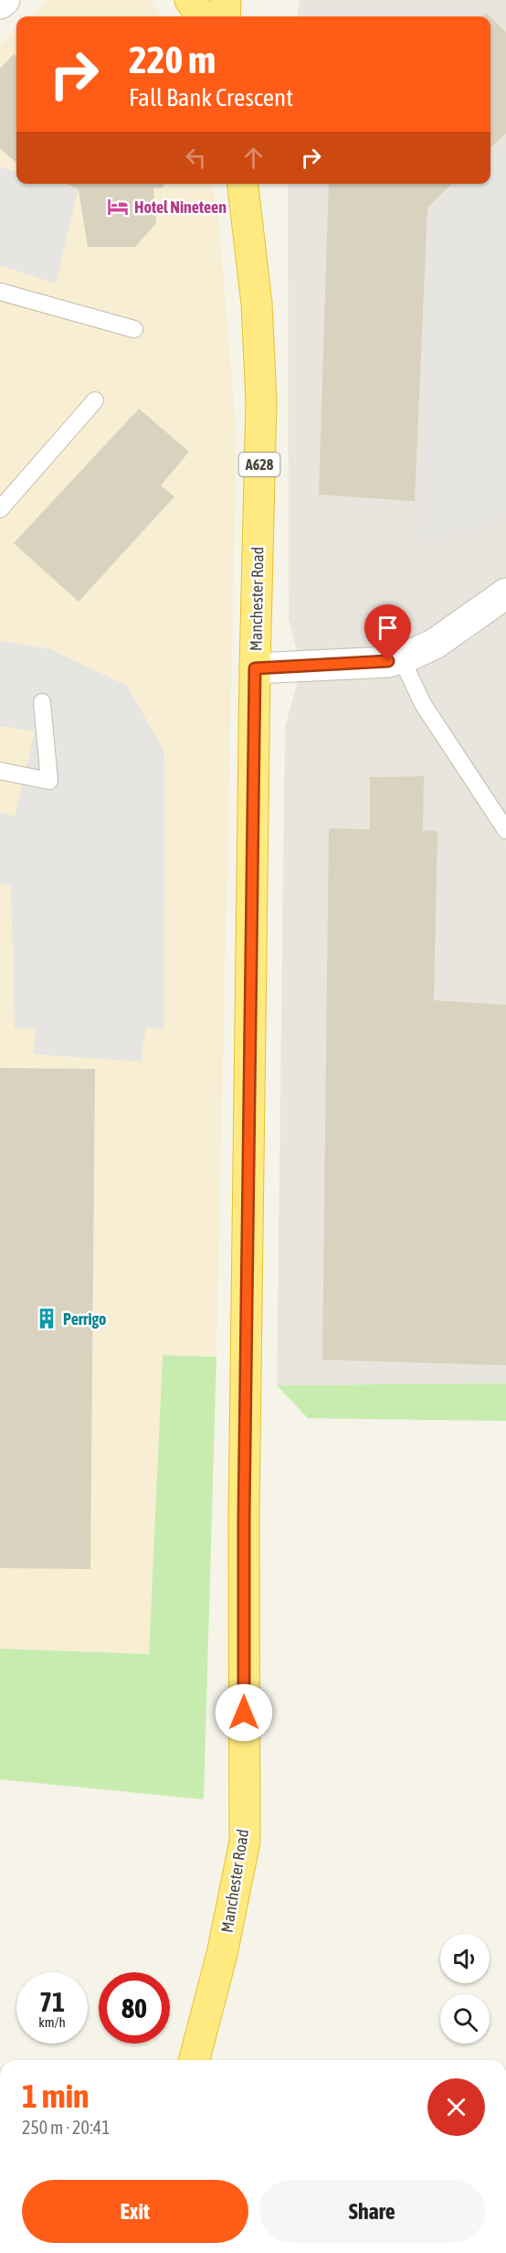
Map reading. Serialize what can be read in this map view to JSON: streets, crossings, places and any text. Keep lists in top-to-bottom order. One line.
{"streets":{"highway":["A628","Manchester Road"]},"places":{"hotel":["Hotel Nineteen"],"building":["Perrigo"]},"page":{"turn":["220 m","Fall Bank Crescent"],"speed":"71 km/h","limit":"80","heading":["1 min","250 m · 20:41"],"buttons":["Exit","Share"]}}
